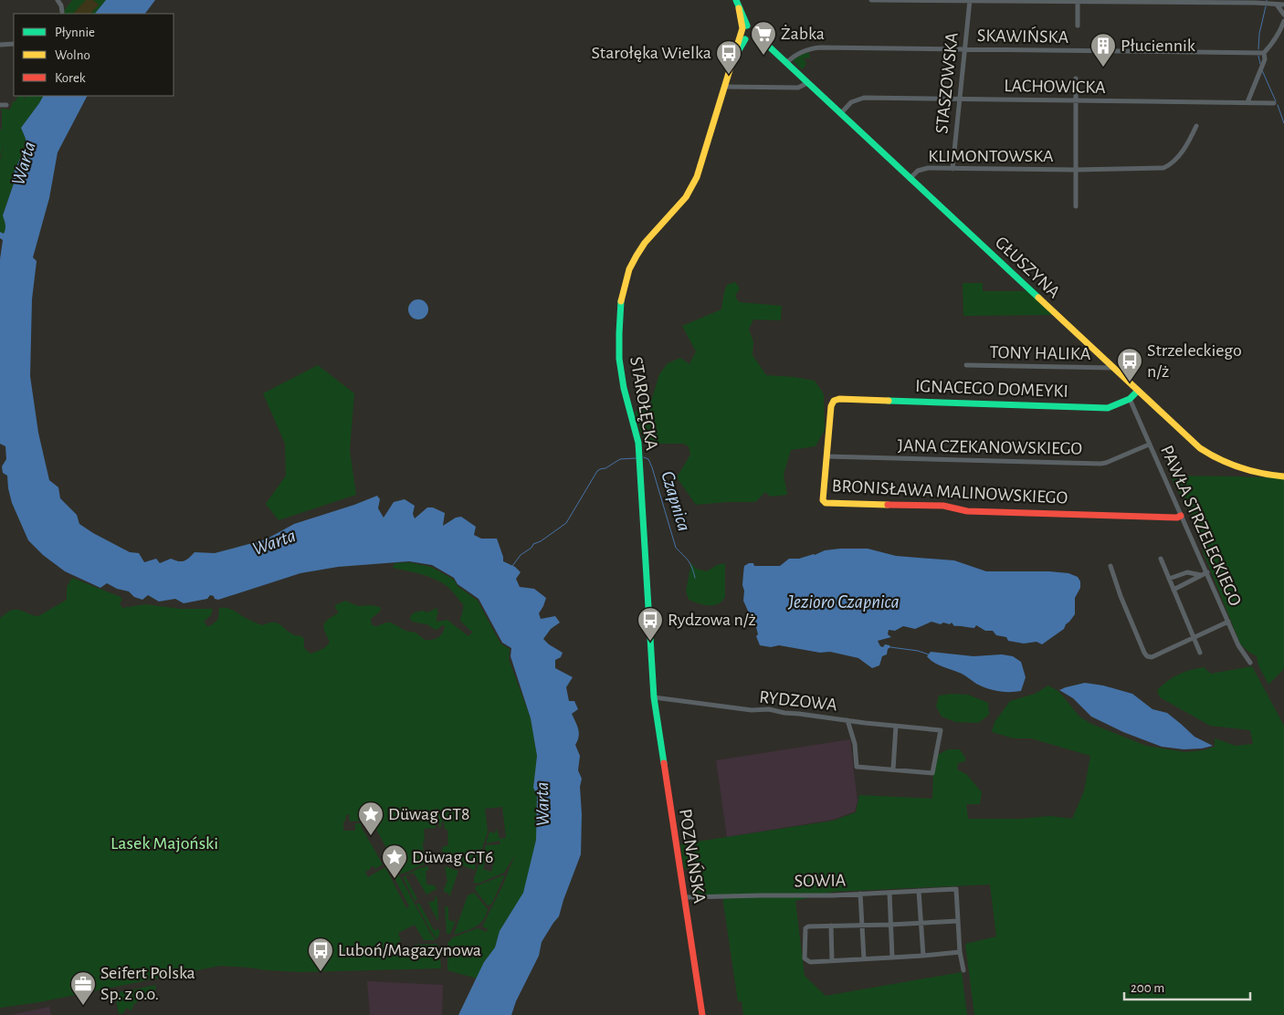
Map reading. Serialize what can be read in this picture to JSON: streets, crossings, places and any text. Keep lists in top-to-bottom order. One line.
{"streets":{"street":["SKAWIŃSKA","STASZOWSKA","LACHOWICKA","KLIMONTOWSKA","GŁUSZYNA","TONY HALIKA","IGNACEGO DOMEYKI","STAROŁĘCKA","JANA CZEKANOWSKIEGO","BRONISŁAWA MALINOWSKIEGO","PAWŁA STRZELECKIEGO","RYDZOWA","POZNAŃSKA","SOWIA"]},"crossings":[["SKAWIŃSKA","STASZOWSKA"],["SKAWIŃSKA","GŁUSZYNA"],["STASZOWSKA","LACHOWICKA"],["STASZOWSKA","KLIMONTOWSKA"],["LACHOWICKA","GŁUSZYNA"],["KLIMONTOWSKA","GŁUSZYNA"],["GŁUSZYNA","TONY HALIKA"],["GŁUSZYNA","IGNACEGO DOMEYKI"],["GŁUSZYNA","STAROŁĘCKA"],["IGNACEGO DOMEYKI","BRONISŁAWA MALINOWSKIEGO"],["IGNACEGO DOMEYKI","PAWŁA STRZELECKIEGO"],["STAROŁĘCKA","RYDZOWA"],["STAROŁĘCKA","POZNAŃSKA"],["JANA CZEKANOWSKIEGO","BRONISŁAWA MALINOWSKIEGO"],["JANA CZEKANOWSKIEGO","PAWŁA STRZELECKIEGO"],["BRONISŁAWA MALINOWSKIEGO","PAWŁA STRZELECKIEGO"],["RYDZOWA","POZNAŃSKA"],["POZNAŃSKA","SOWIA"]],"water":["Warta","Czapnica","Jezioro Czapnica"],"parks":["Lasek Majoński"],"places":{"supermarket":["Żabka"],"building":["Płuciennik"],"bus stop":["Starołęka Wielka","Strzeleckiego n/ż","Rydzowa n/ż","Luboń/Magazynowa"],"place":["Düwag GT8","Düwag GT6"],"office":["Seifert Polska Sp. z o.o."]},"legend":["Płynnie","Wolno","Korek"],"scale_bar":"200 m"}
